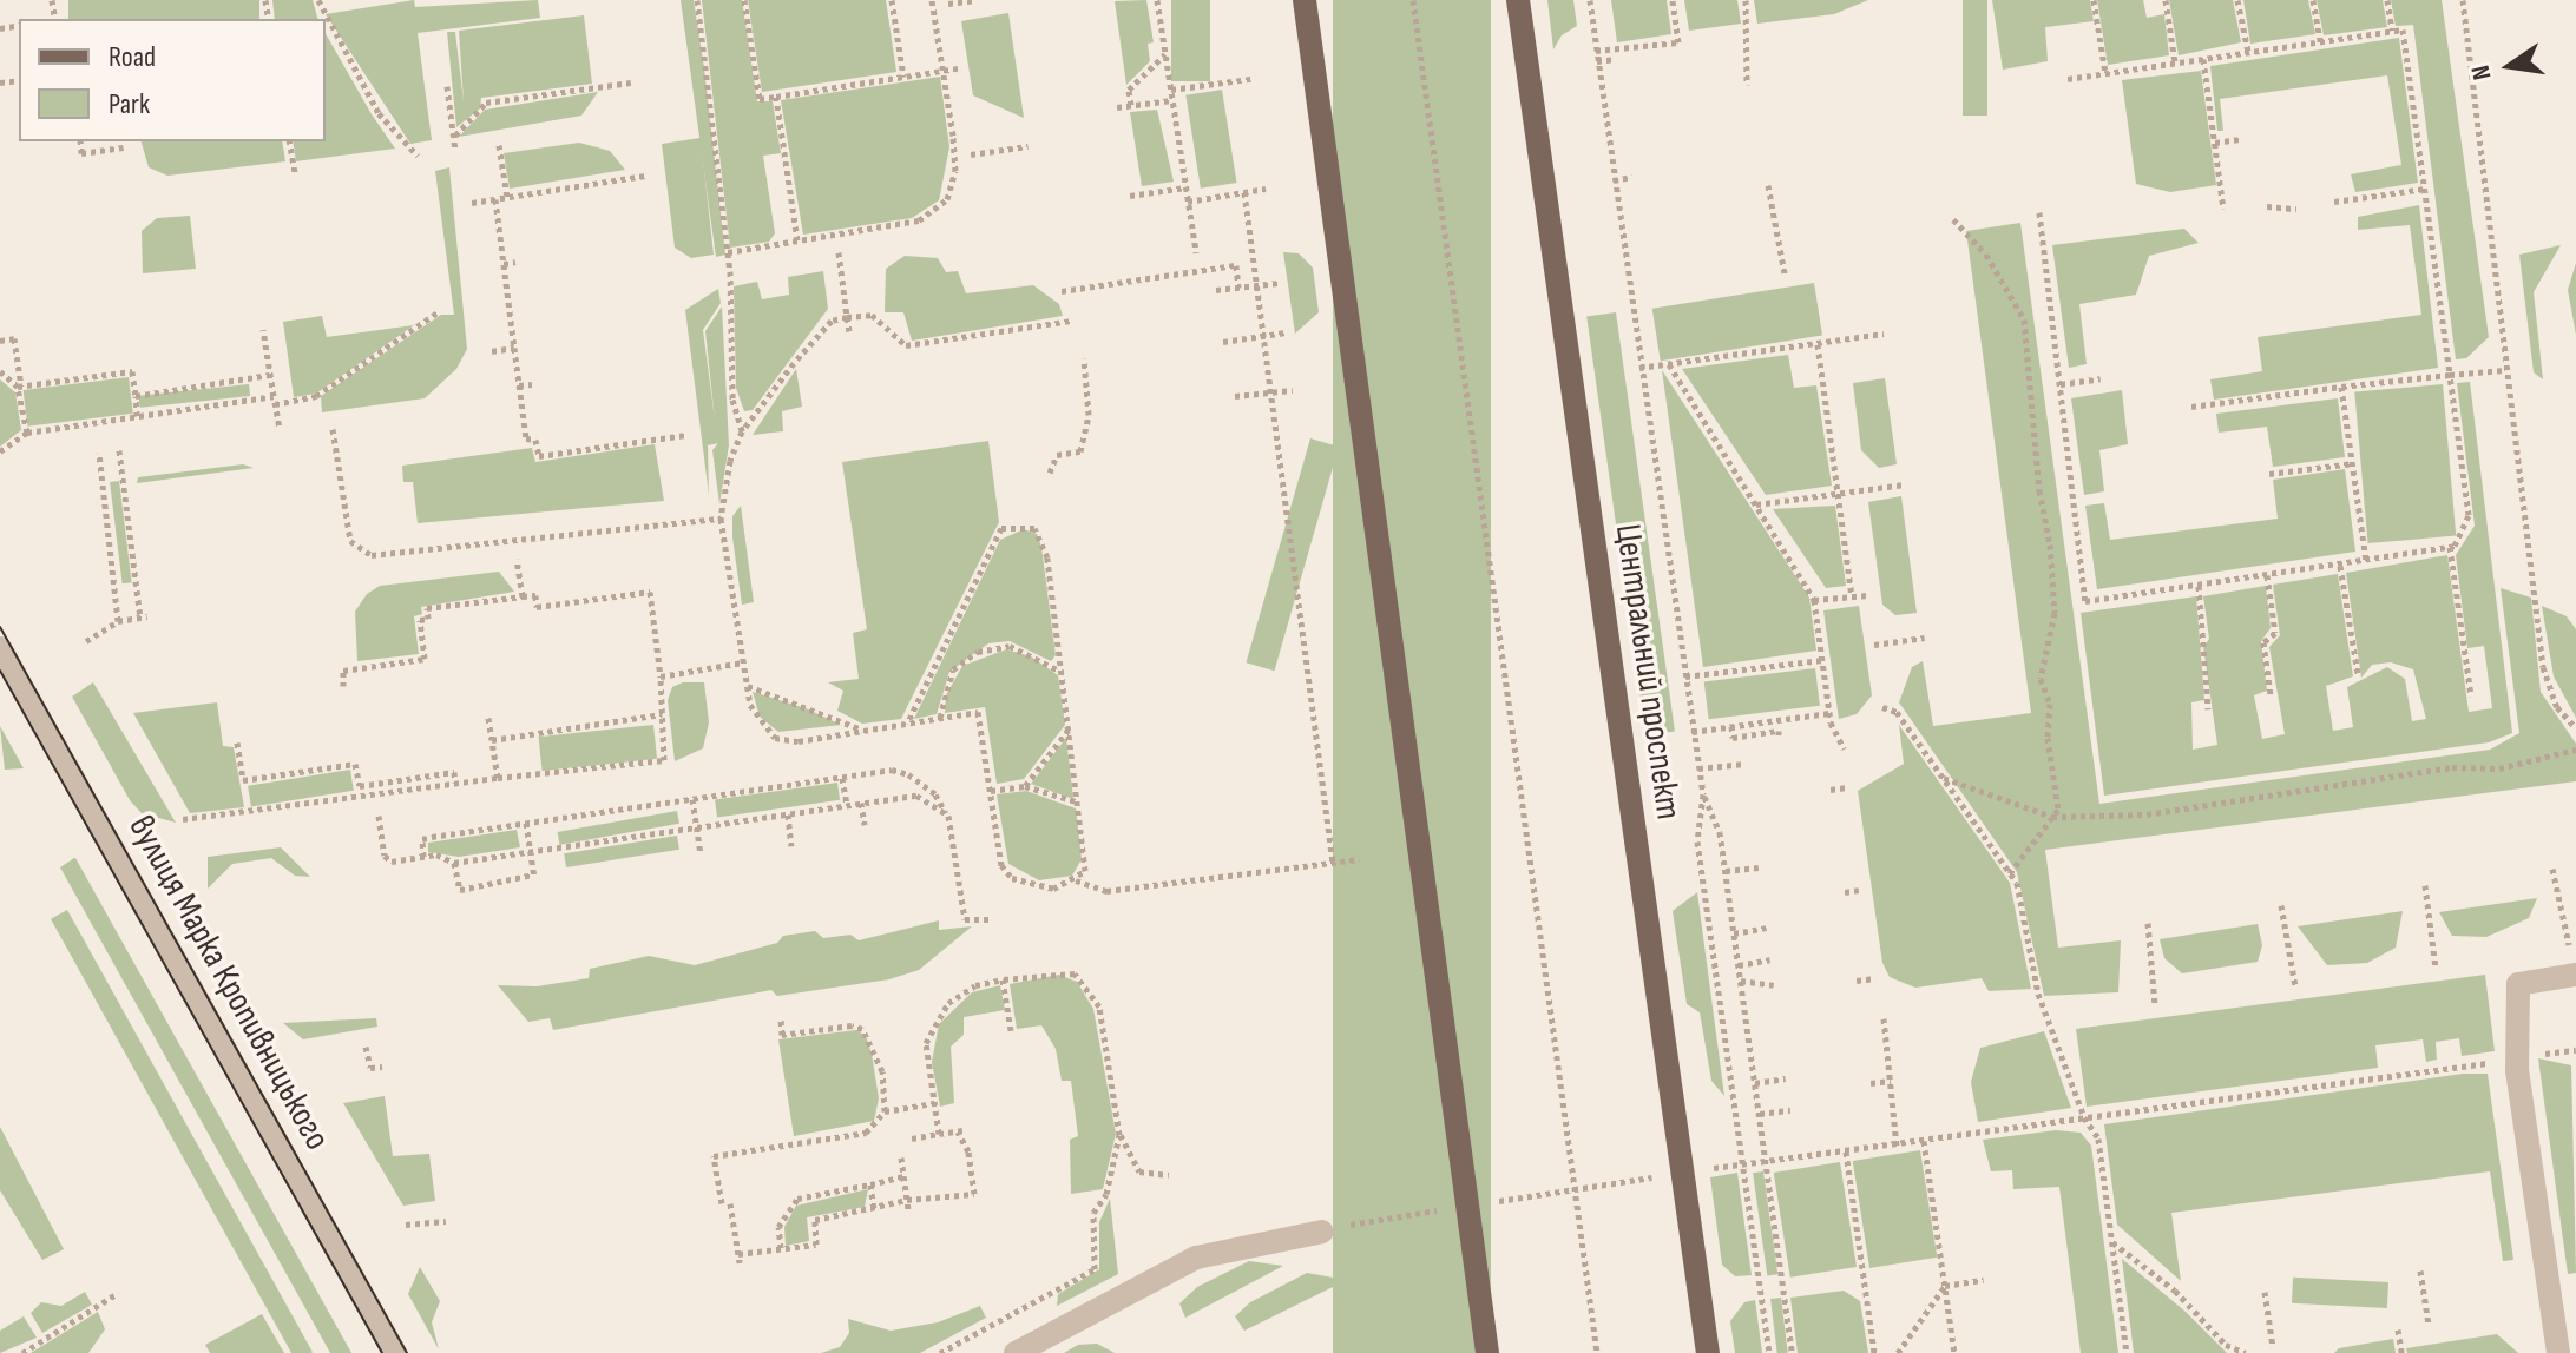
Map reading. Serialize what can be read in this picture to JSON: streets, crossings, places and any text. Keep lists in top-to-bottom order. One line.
{"streets":{"main road":["Центральний проспект"],"street":["вулиця Марка Кропивницького"]},"legend":["Road","Park"],"north":"left"}
